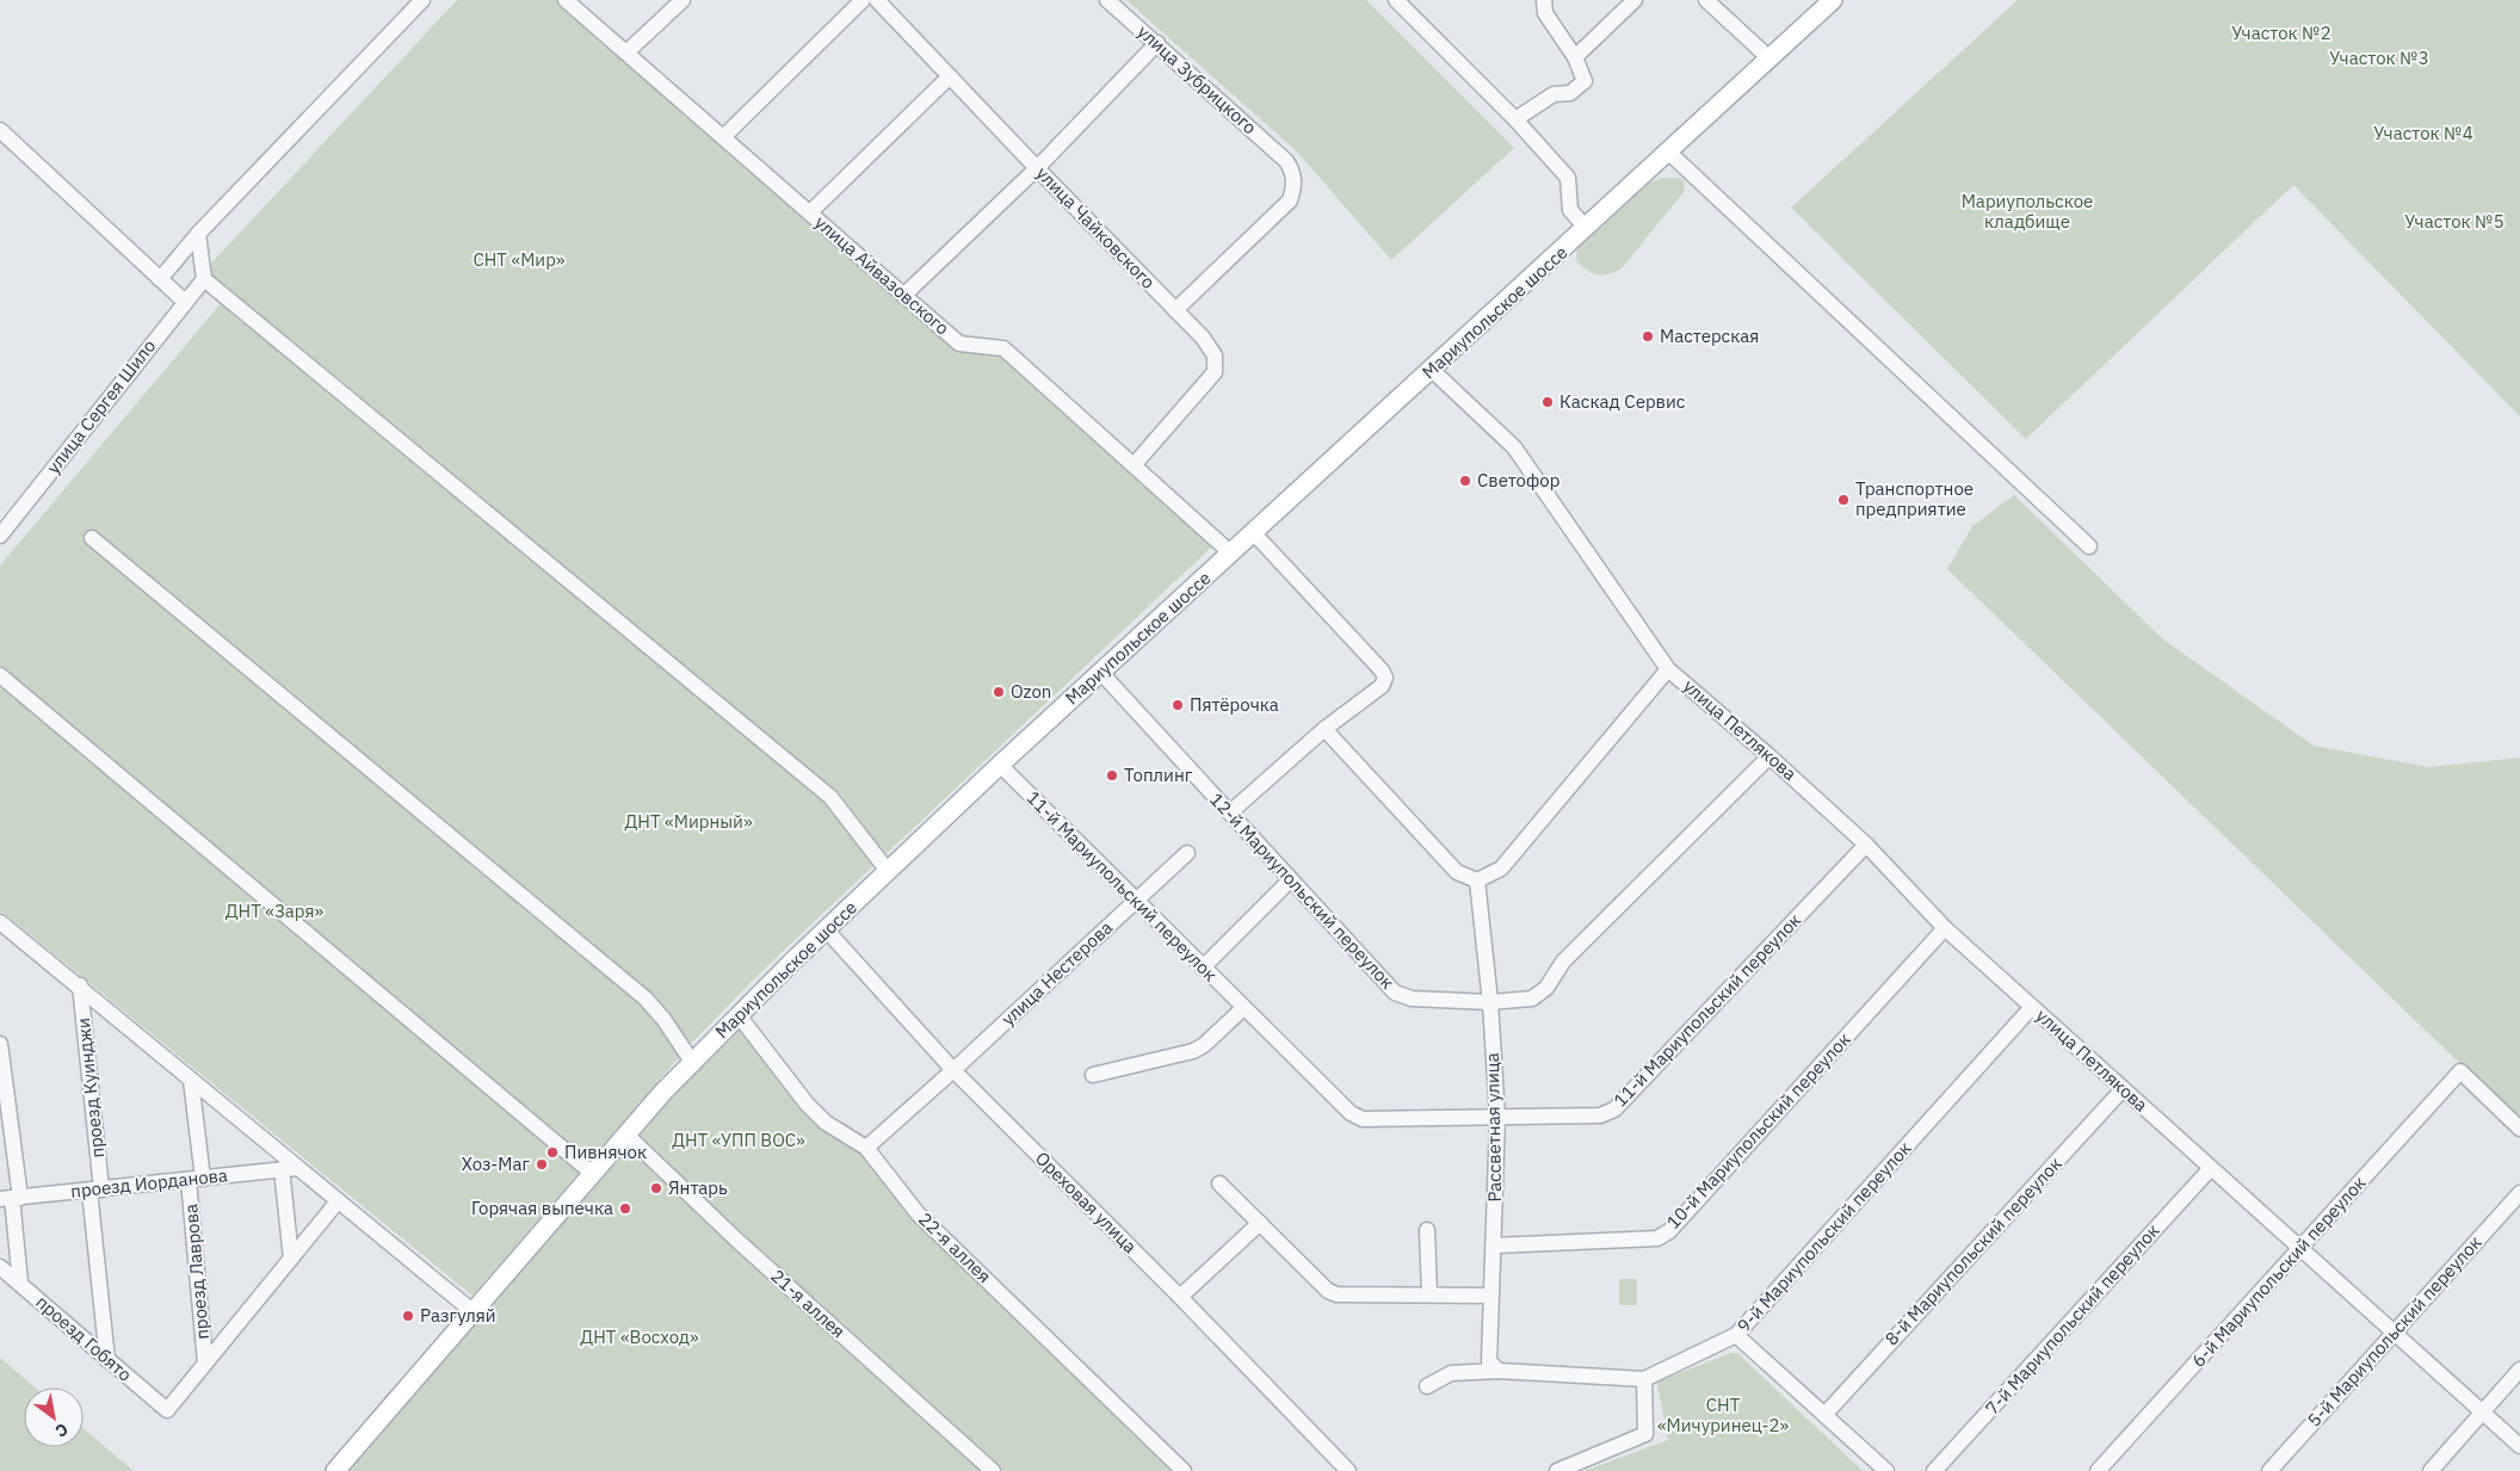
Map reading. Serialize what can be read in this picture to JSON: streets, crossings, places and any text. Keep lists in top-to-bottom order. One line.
{"streets":{"main road":["Мариупольское шоссе"],"street":["улица Зубрицкого","улица Чайковского","улица Айвазовского","улица Сергея Шило","улица Петлякова","11-й Мариупольский переулок","12-й Мариупольский переулок","улица Нестерова","проезд Куинджи","Рассветная улица","10-й Мариупольский переулок","проезд Иорданова","Ореховая улица","9-й Мариупольский переулок","22-я аллея","8-й Мариупольский переулок","проезд Лаврова","6-й Мариупольский переулок","21-я аллея","7-й Мариупольский переулок","5-й Мариупольский переулок","проезд Гобято"]},"crossings":[["улица Зубрицкого","улица Чайковского"],["улица Чайковского","улица Айвазовского"],["улица Айвазовского","Мариупольское шоссе"],["Мариупольское шоссе","улица Петлякова"],["Мариупольское шоссе","11-й Мариупольский переулок"],["Мариупольское шоссе","12-й Мариупольский переулок"],["Мариупольское шоссе","Ореховая улица"],["Мариупольское шоссе","22-я аллея"],["Мариупольское шоссе","21-я аллея"],["улица Петлякова","11-й Мариупольский переулок"],["улица Петлякова","12-й Мариупольский переулок"],["улица Петлякова","10-й Мариупольский переулок"],["улица Петлякова","9-й Мариупольский переулок"],["улица Петлякова","8-й Мариупольский переулок"],["улица Петлякова","6-й Мариупольский переулок"],["улица Петлякова","7-й Мариупольский переулок"],["улица Петлякова","5-й Мариупольский переулок"],["11-й Мариупольский переулок","улица Нестерова"],["11-й Мариупольский переулок","Рассветная улица"],["12-й Мариупольский переулок","Рассветная улица"],["улица Нестерова","Ореховая улица"],["улица Нестерова","22-я аллея"],["проезд Куинджи","проезд Иорданова"],["проезд Куинджи","проезд Гобято"],["Рассветная улица","10-й Мариупольский переулок"],["Рассветная улица","9-й Мариупольский переулок"],["проезд Иорданова","проезд Лаврова"],["проезд Лаврова","проезд Гобято"]],"parks":["Участок №2","Участок №3","Участок №4","Мариупольское кладбище","Участок №5","СНТ «Мир»","ДНТ «Мирный»","ДНТ «Заря»","ДНТ «УПП ВОС»","ДНТ «Восход»","СНТ «Мичуринец-2»"],"places":["Мастерская","Каскад Сервис","Светофор","Транспортное предприятие","Ozon","Пятёрочка","Топлинг","Пивнячок","Хоз-Маг","Янтарь","Горячая выпечка","Разгуляй"],"north":"bottom right"}
